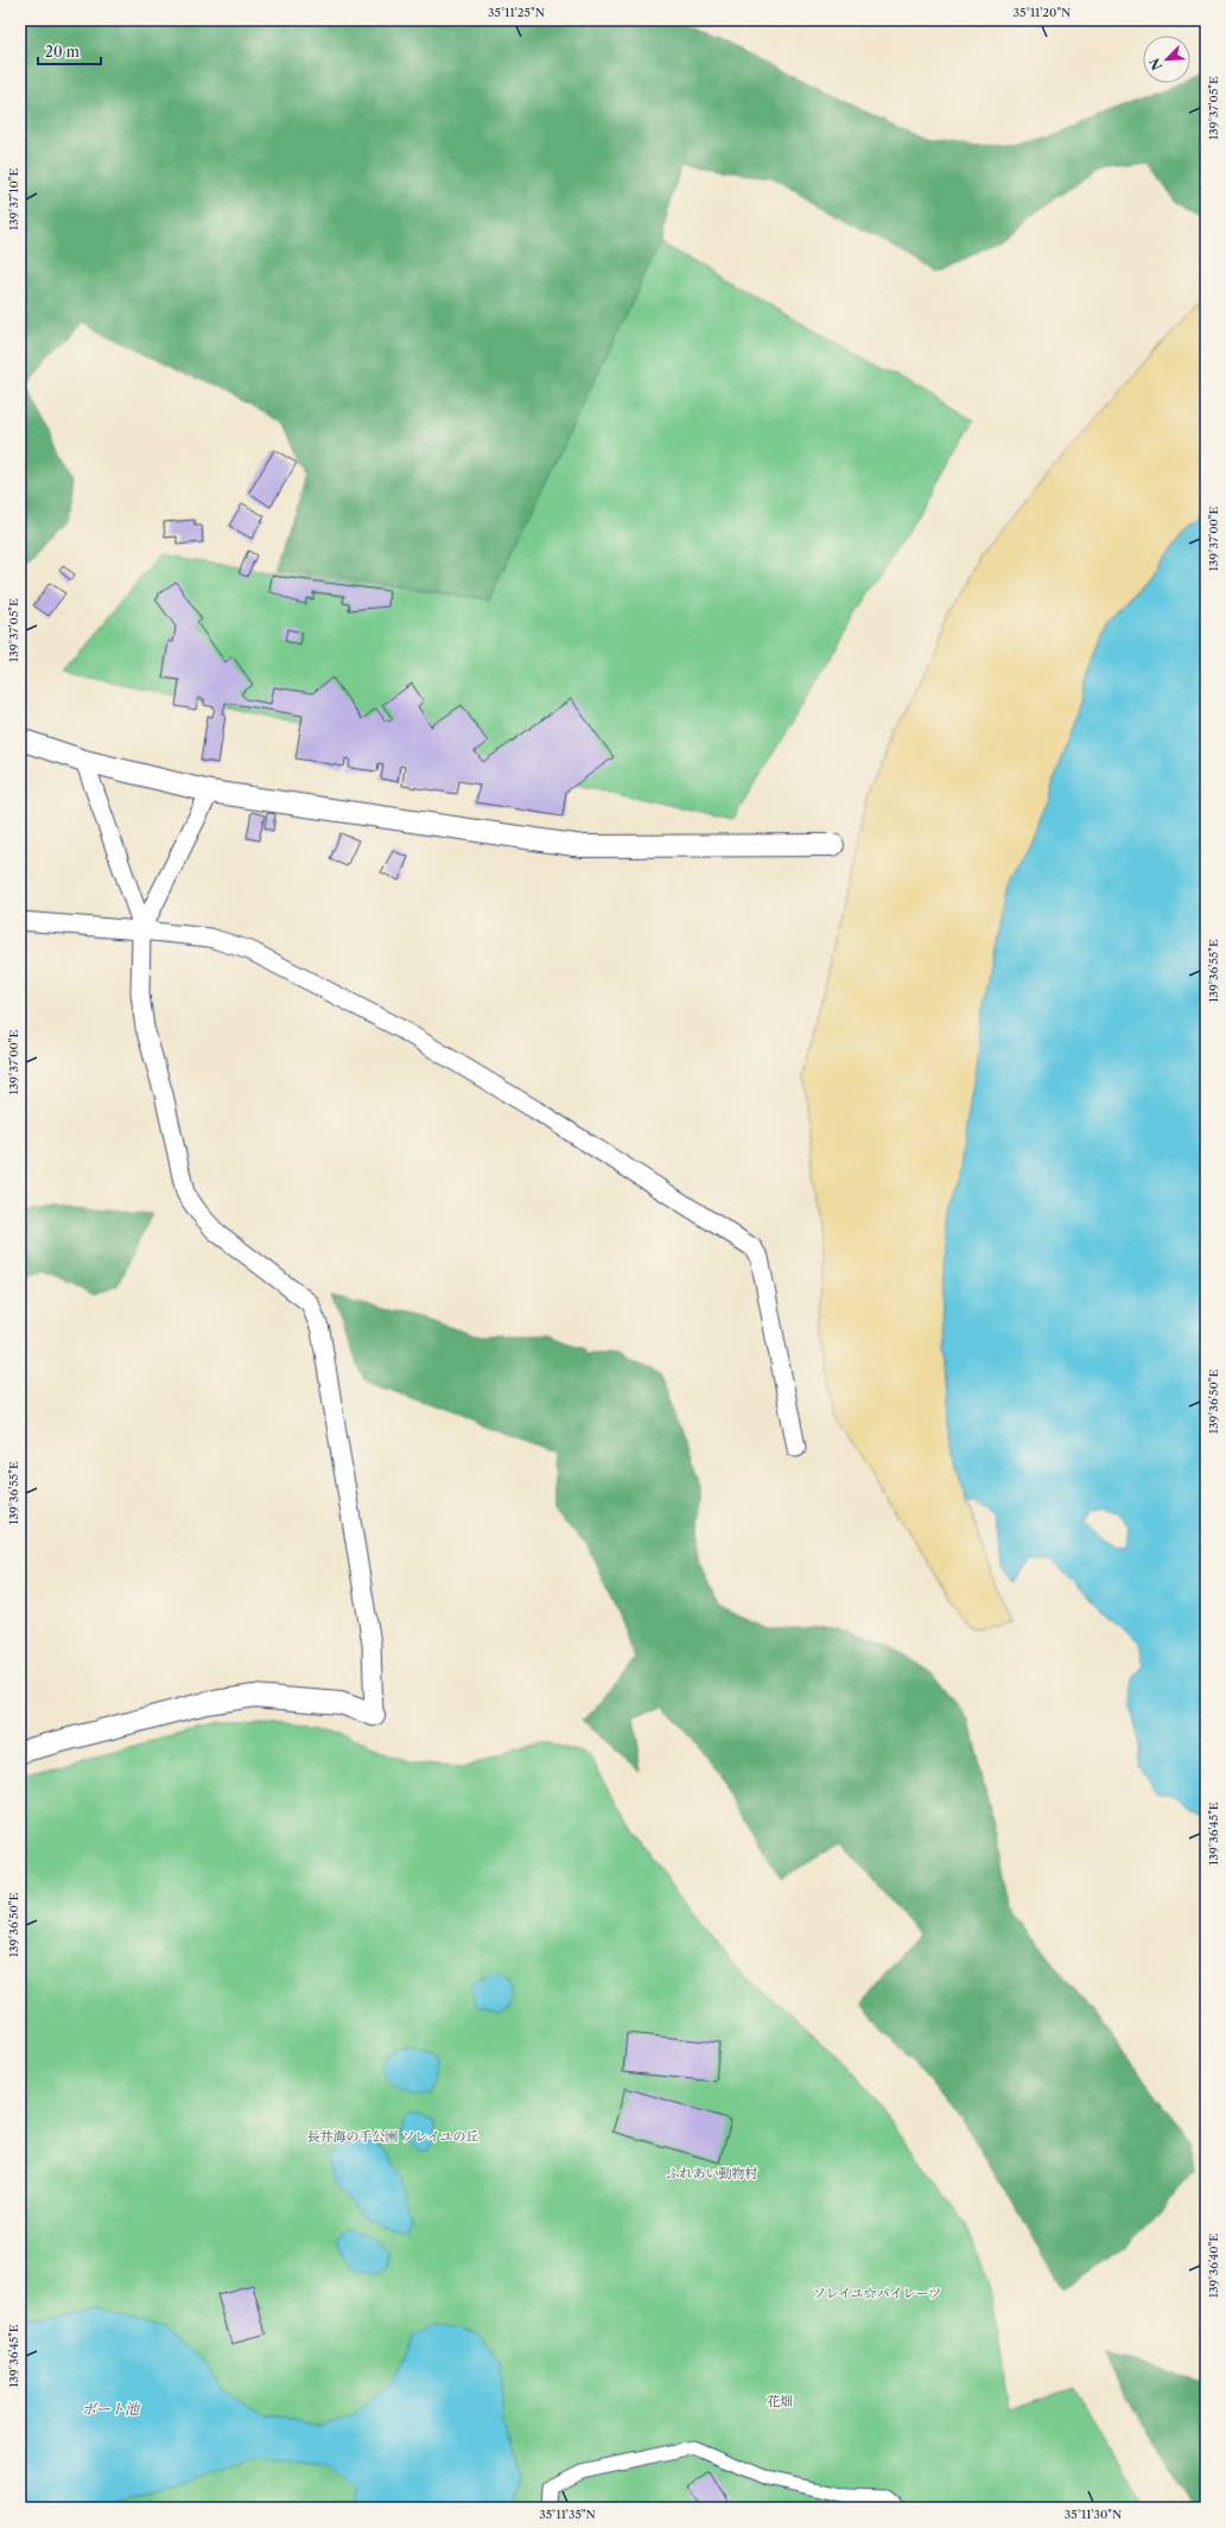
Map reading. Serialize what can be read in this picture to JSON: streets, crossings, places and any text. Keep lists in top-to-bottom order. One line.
{"water":["ボート池"],"parks":["長井海の手公園 ソレイユの丘","ふれあい動物村","ソレイユ☆パイレーツ","花畑"],"scale_bar":"20 m","north":"bottom left","coordinates":["35°11'25\"N","35°11'20\"N","139°37'05\"E","139°37'10\"E","139°37'00\"E","139°36'55\"E","139°36'50\"E","139°36'45\"E","139°36'40\"E","35°11'35\"N","35°11'30\"N"]}
